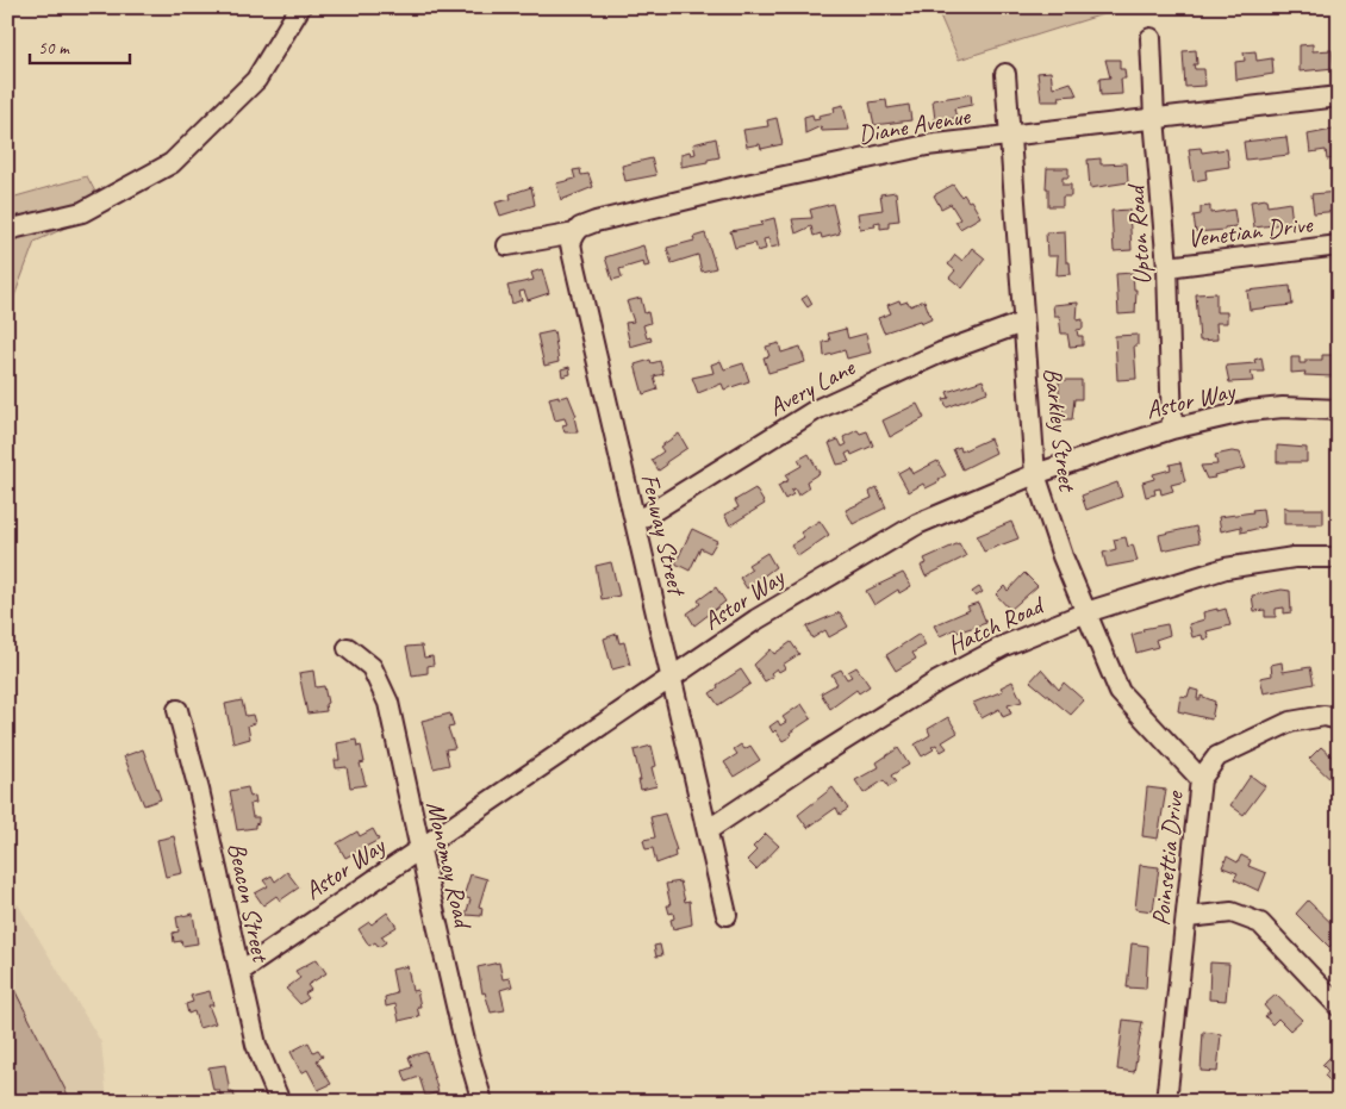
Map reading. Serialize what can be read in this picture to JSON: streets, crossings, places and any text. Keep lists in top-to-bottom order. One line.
{"streets":{"street":["Diane Avenue","Venetian Drive","Upton Road","Avery Lane","Astor Way","Barkley Street","Fenway Street","Hatch Road","Poinsettia Drive","Monomoy Road","Beacon Street"]},"crossings":[["Diane Avenue","Upton Road"],["Diane Avenue","Barkley Street"],["Diane Avenue","Fenway Street"],["Venetian Drive","Upton Road"],["Upton Road","Astor Way"],["Avery Lane","Barkley Street"],["Avery Lane","Fenway Street"],["Astor Way","Barkley Street"],["Astor Way","Fenway Street"],["Astor Way","Monomoy Road"],["Astor Way","Beacon Street"],["Barkley Street","Hatch Road"],["Barkley Street","Poinsettia Drive"],["Fenway Street","Hatch Road"]],"scale_bar":"50 m"}
